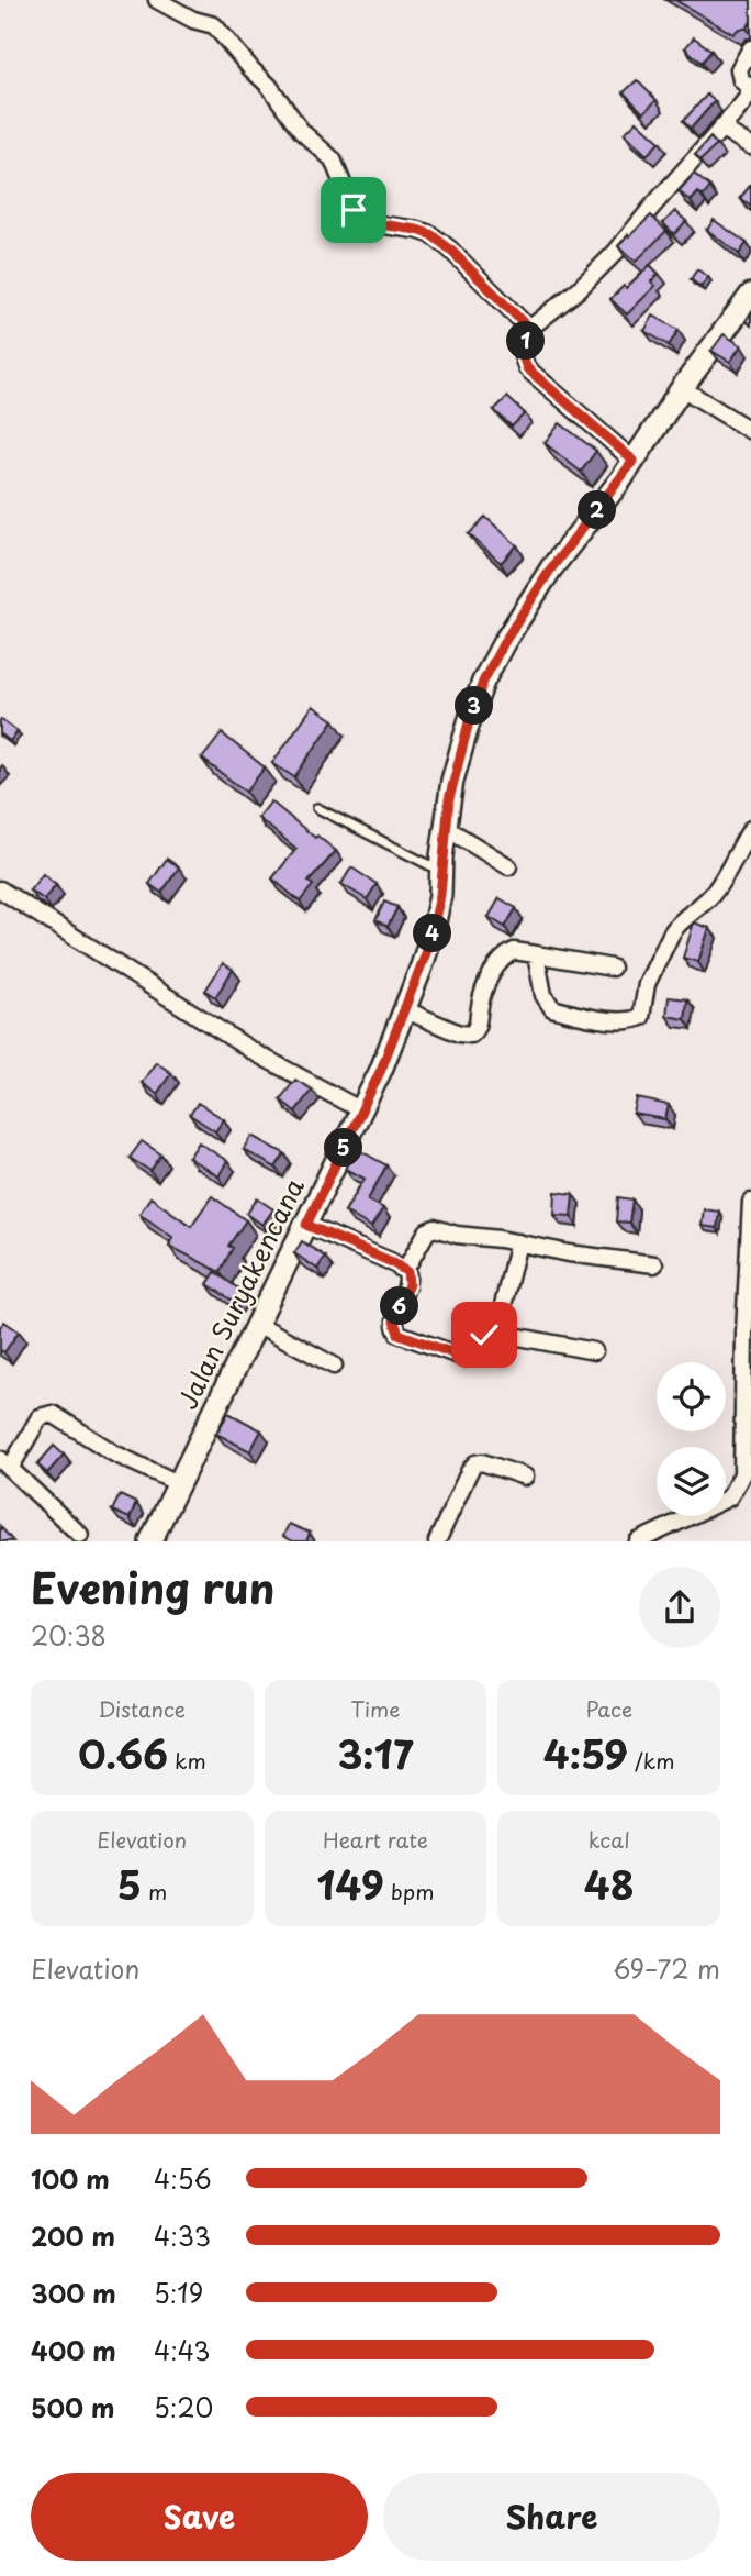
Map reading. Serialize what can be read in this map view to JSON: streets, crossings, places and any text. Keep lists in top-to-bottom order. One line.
{"streets":{"street":["Jalan Suryakencana"]},"page":{"pins":["1","2","3","4","5","6"],"heading":["Evening run","20:38"],"stats":[["Distance","0.66 km"],["Time","3:17"],["Pace","4:59 /km"],["Elevation","5 m"],["Heart rate","149 bpm"],["kcal","48"]],"chart":["Elevation","69–72 m"],"list":[{"name":"100 m","note":"4:56"},{"name":"200 m","note":"4:33"},{"name":"300 m","note":"5:19"},{"name":"400 m","note":"4:43"},{"name":"500 m","note":"5:20"}],"buttons":["Save","Share"]}}
